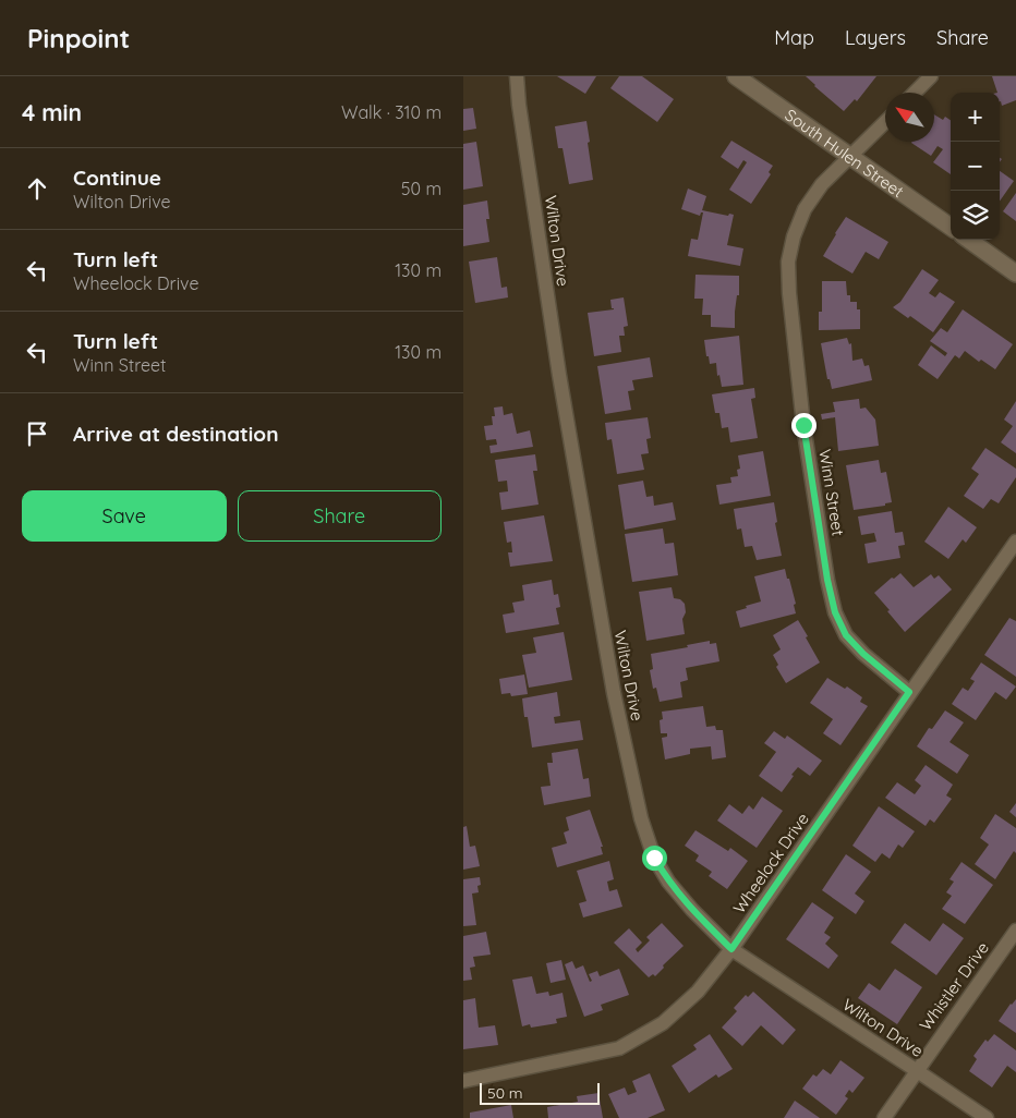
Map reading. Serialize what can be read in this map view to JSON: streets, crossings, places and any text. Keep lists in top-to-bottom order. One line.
{"streets":{"main road":["South Hulen Street"],"street":["Wilton Drive","Winn Street","Wheelock Drive","Whistler Drive"]},"crossings":[["South Hulen Street","Winn Street"],["Wilton Drive","Wheelock Drive"],["Wilton Drive","Whistler Drive"],["Winn Street","Wheelock Drive"]],"scale_bar":"50 m","north":"top left","page":{"header":"Pinpoint","nav":["Map","Layers","Share"],"heading":["4 min","Walk · 310 m"],"map_buttons":["+","−"],"list":[["Continue","Wilton Drive","50 m"],["Turn left","Wheelock Drive","130 m"],["Turn left","Winn Street","130 m"],"Arrive at destination"],"buttons":["Save","Share"],"scale":"50 m"}}
